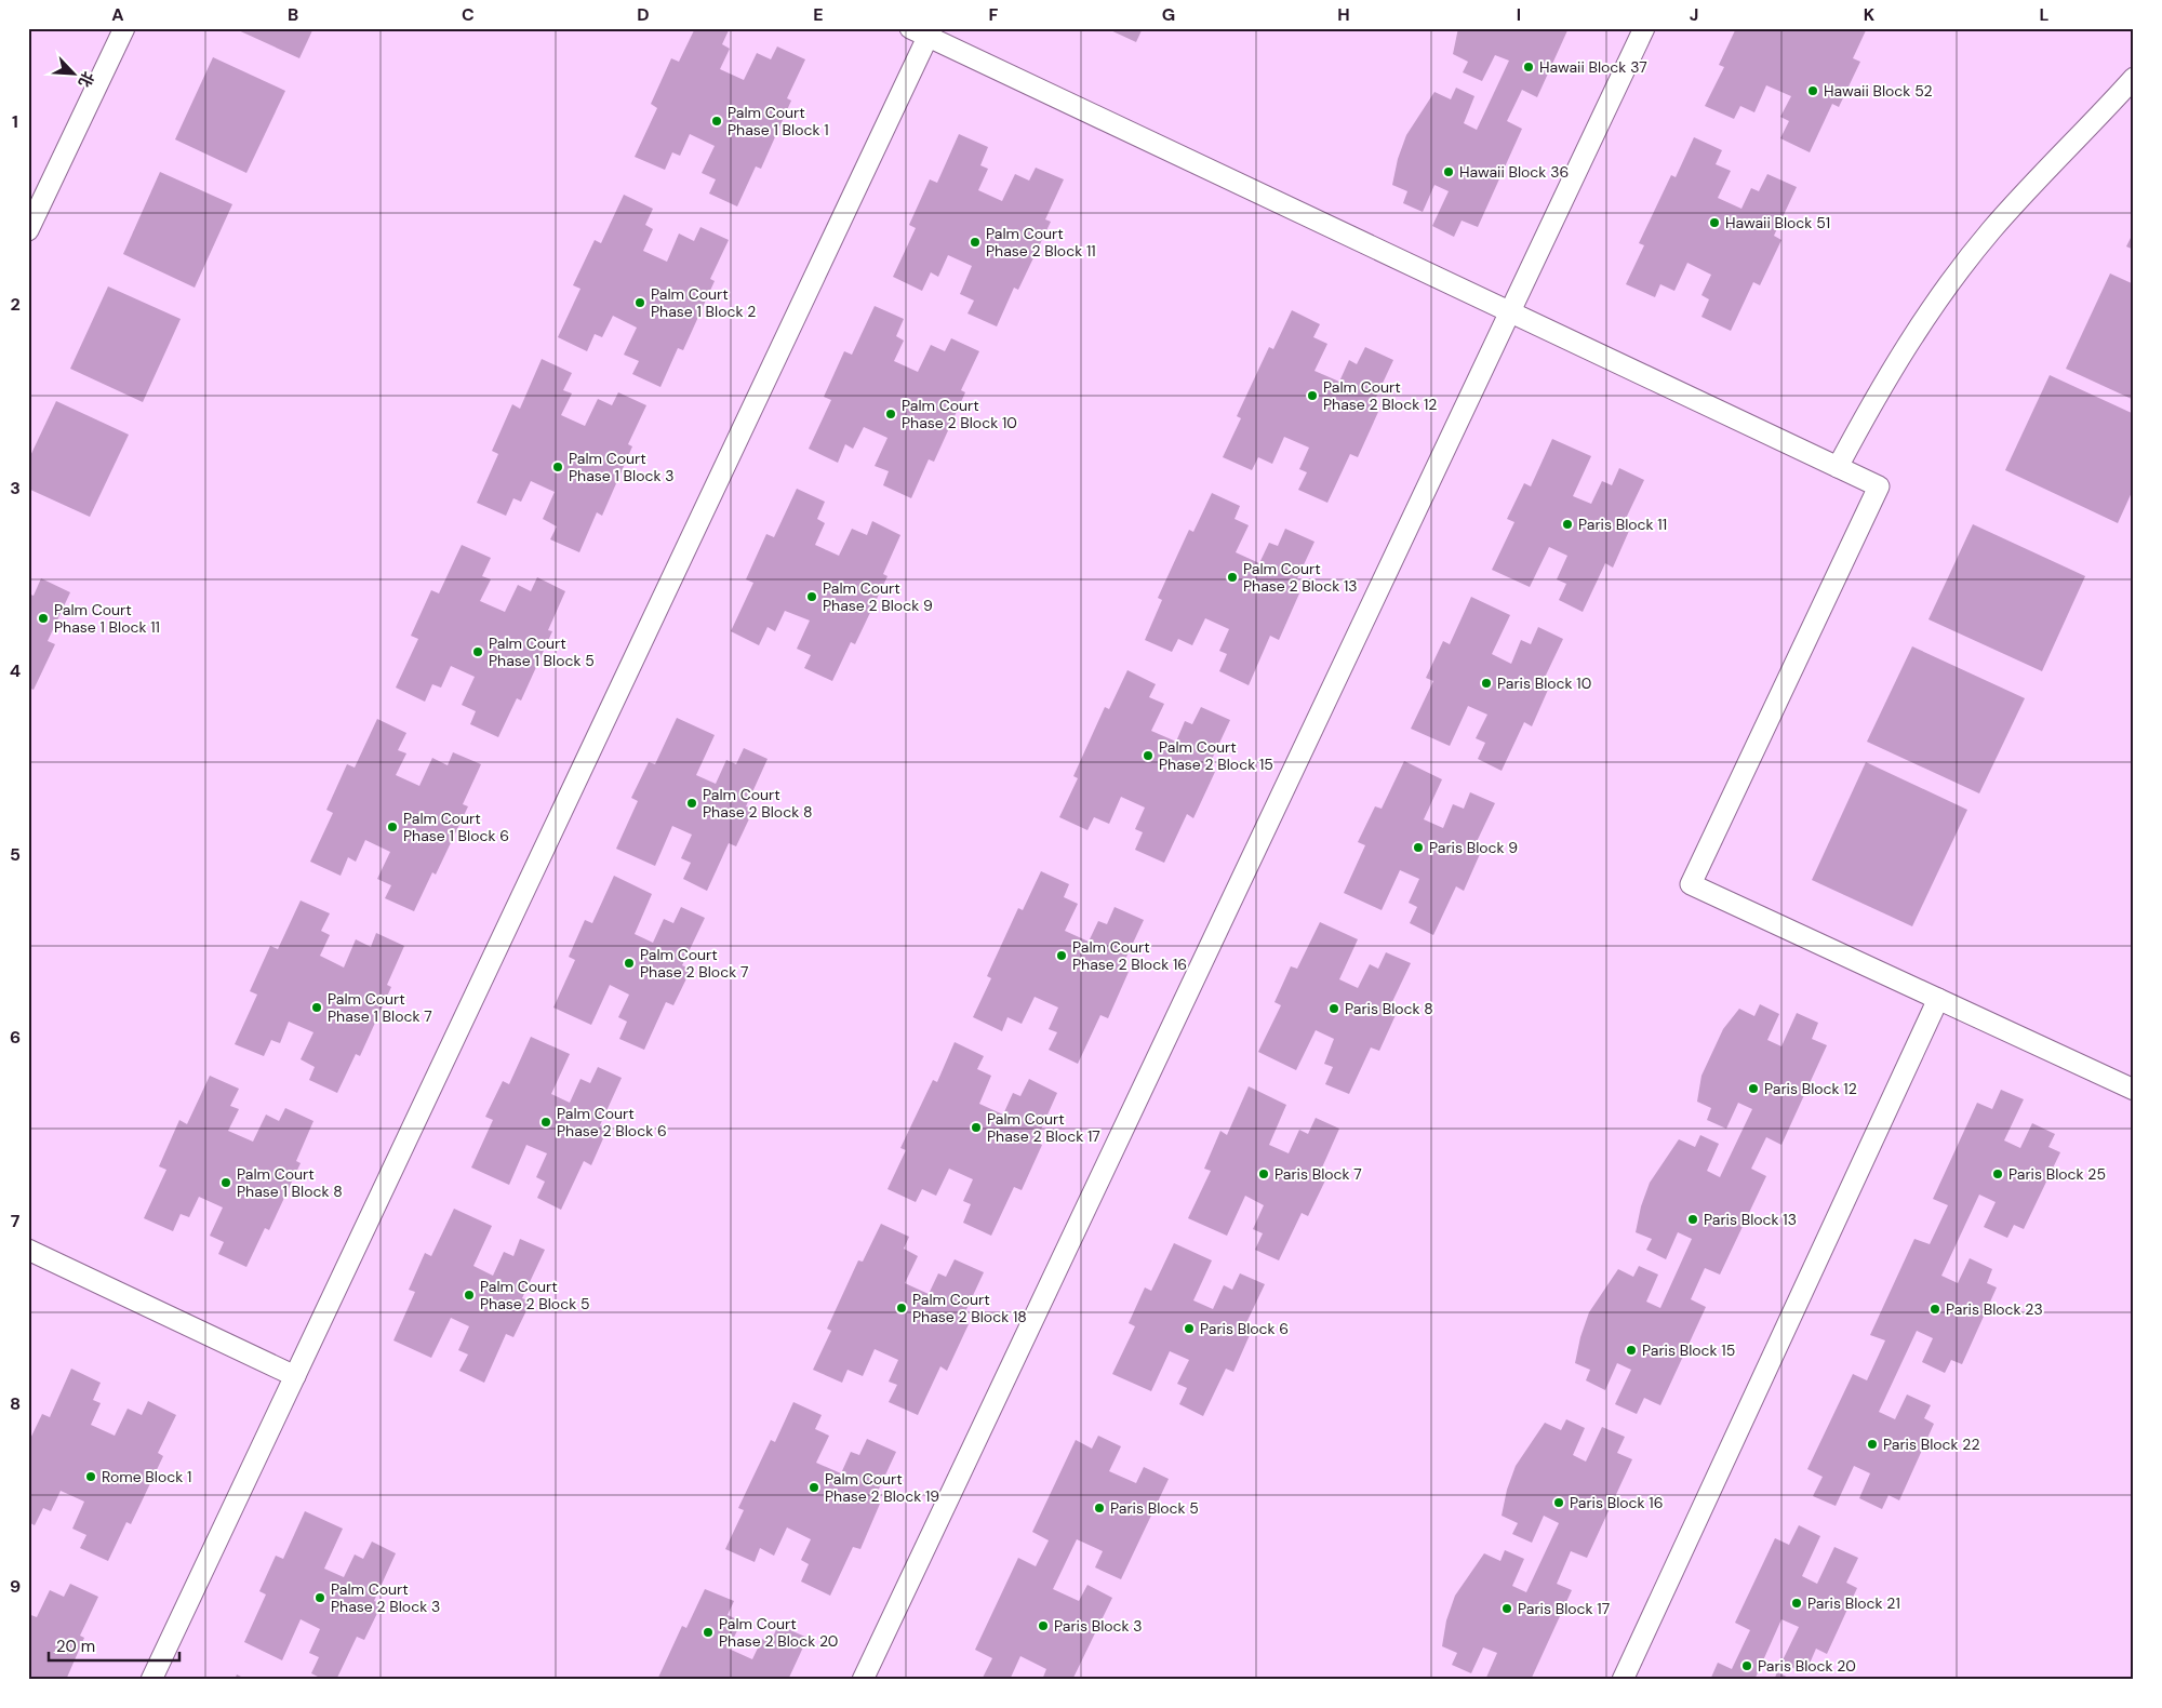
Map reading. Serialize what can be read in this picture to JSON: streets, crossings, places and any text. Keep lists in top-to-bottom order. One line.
{"places":["Hawaii Block 37","Hawaii Block 52","Palm Court Phase 1 Block 1","Hawaii Block 36","Hawaii Block 51","Palm Court Phase 2 Block 11","Palm Court Phase 1 Block 2","Palm Court Phase 2 Block 12","Palm Court Phase 2 Block 10","Palm Court Phase 1 Block 3","Paris Block 11","Palm Court Phase 2 Block 13","Palm Court Phase 2 Block 9","Palm Court Phase 1 Block 11","Palm Court Phase 1 Block 5","Paris Block 10","Palm Court Phase 2 Block 15","Palm Court Phase 2 Block 8","Palm Court Phase 1 Block 6","Paris Block 9","Palm Court Phase 2 Block 16","Palm Court Phase 2 Block 7","Palm Court Phase 1 Block 7","Paris Block 8","Paris Block 12","Palm Court Phase 2 Block 6","Palm Court Phase 2 Block 17","Paris Block 7","Paris Block 25","Palm Court Phase 1 Block 8","Paris Block 13","Palm Court Phase 2 Block 5","Palm Court Phase 2 Block 18","Paris Block 23","Paris Block 6","Paris Block 15","Paris Block 22","Rome Block 1","Palm Court Phase 2 Block 19","Paris Block 16","Paris Block 5","Palm Court Phase 2 Block 3","Paris Block 21","Paris Block 17","Paris Block 3","Palm Court Phase 2 Block 20","Paris Block 20"],"scale_bar":"20 m","north":"bottom right","grid":{"columns":["A","B","C","D","E","F","G","H","I","J","K","L"],"rows":["1","2","3","4","5","6","7","8","9"]}}
